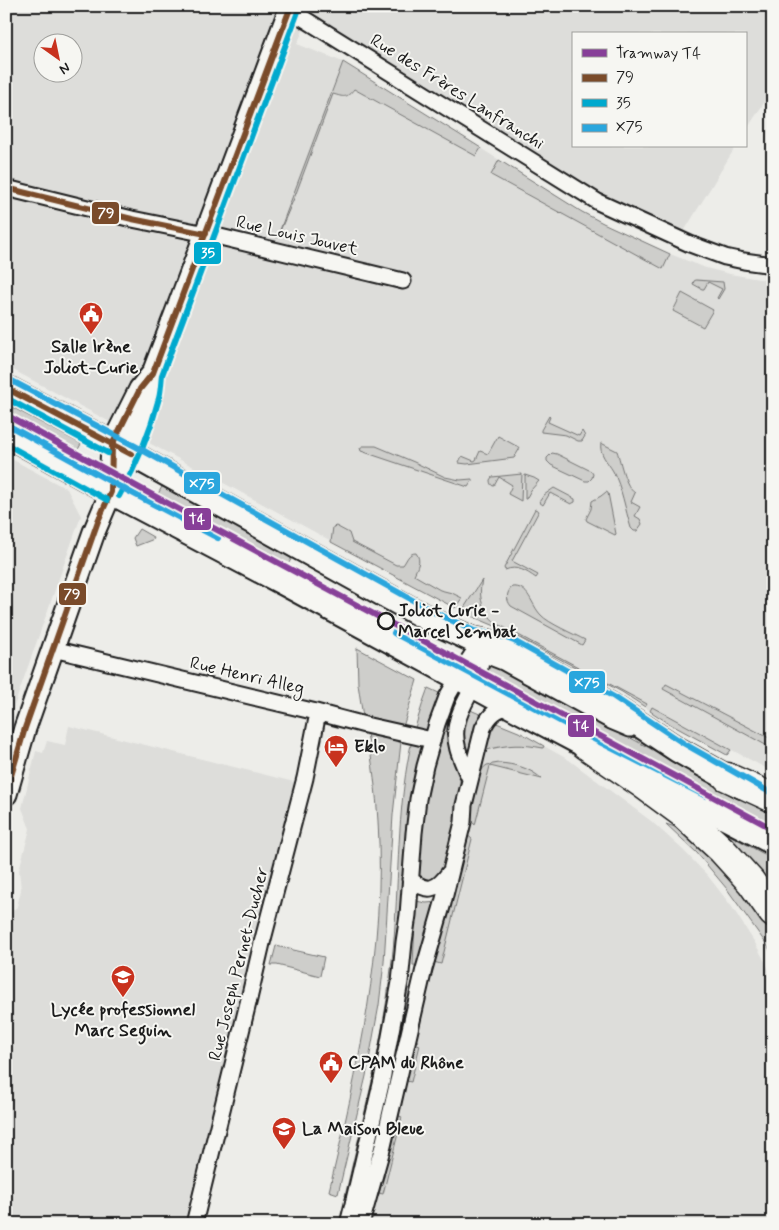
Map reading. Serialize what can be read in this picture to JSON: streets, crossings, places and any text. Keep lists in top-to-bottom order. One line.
{"streets":{"street":["Rue des Frères Lanfranchi","Rue Louis Jouvet","Rue Henri Alleg","Rue Joseph Pernet-Ducher"]},"crossings":[["Rue Henri Alleg","Rue Joseph Pernet-Ducher"]],"places":{"public building":["Salle Irène Joliot-Curie","CPAM du Rhône"],"other":["Joliot Curie - Marcel Sembat"],"hotel":["Eklo"],"school or university":["Lycée professionnel Marc Seguin","La Maison Bleue"]},"lines":["transit line 79","transit line 35","transit line X75","tram line T4"],"legend":["Tramway T4","79","35","X75"],"north":"bottom right"}
